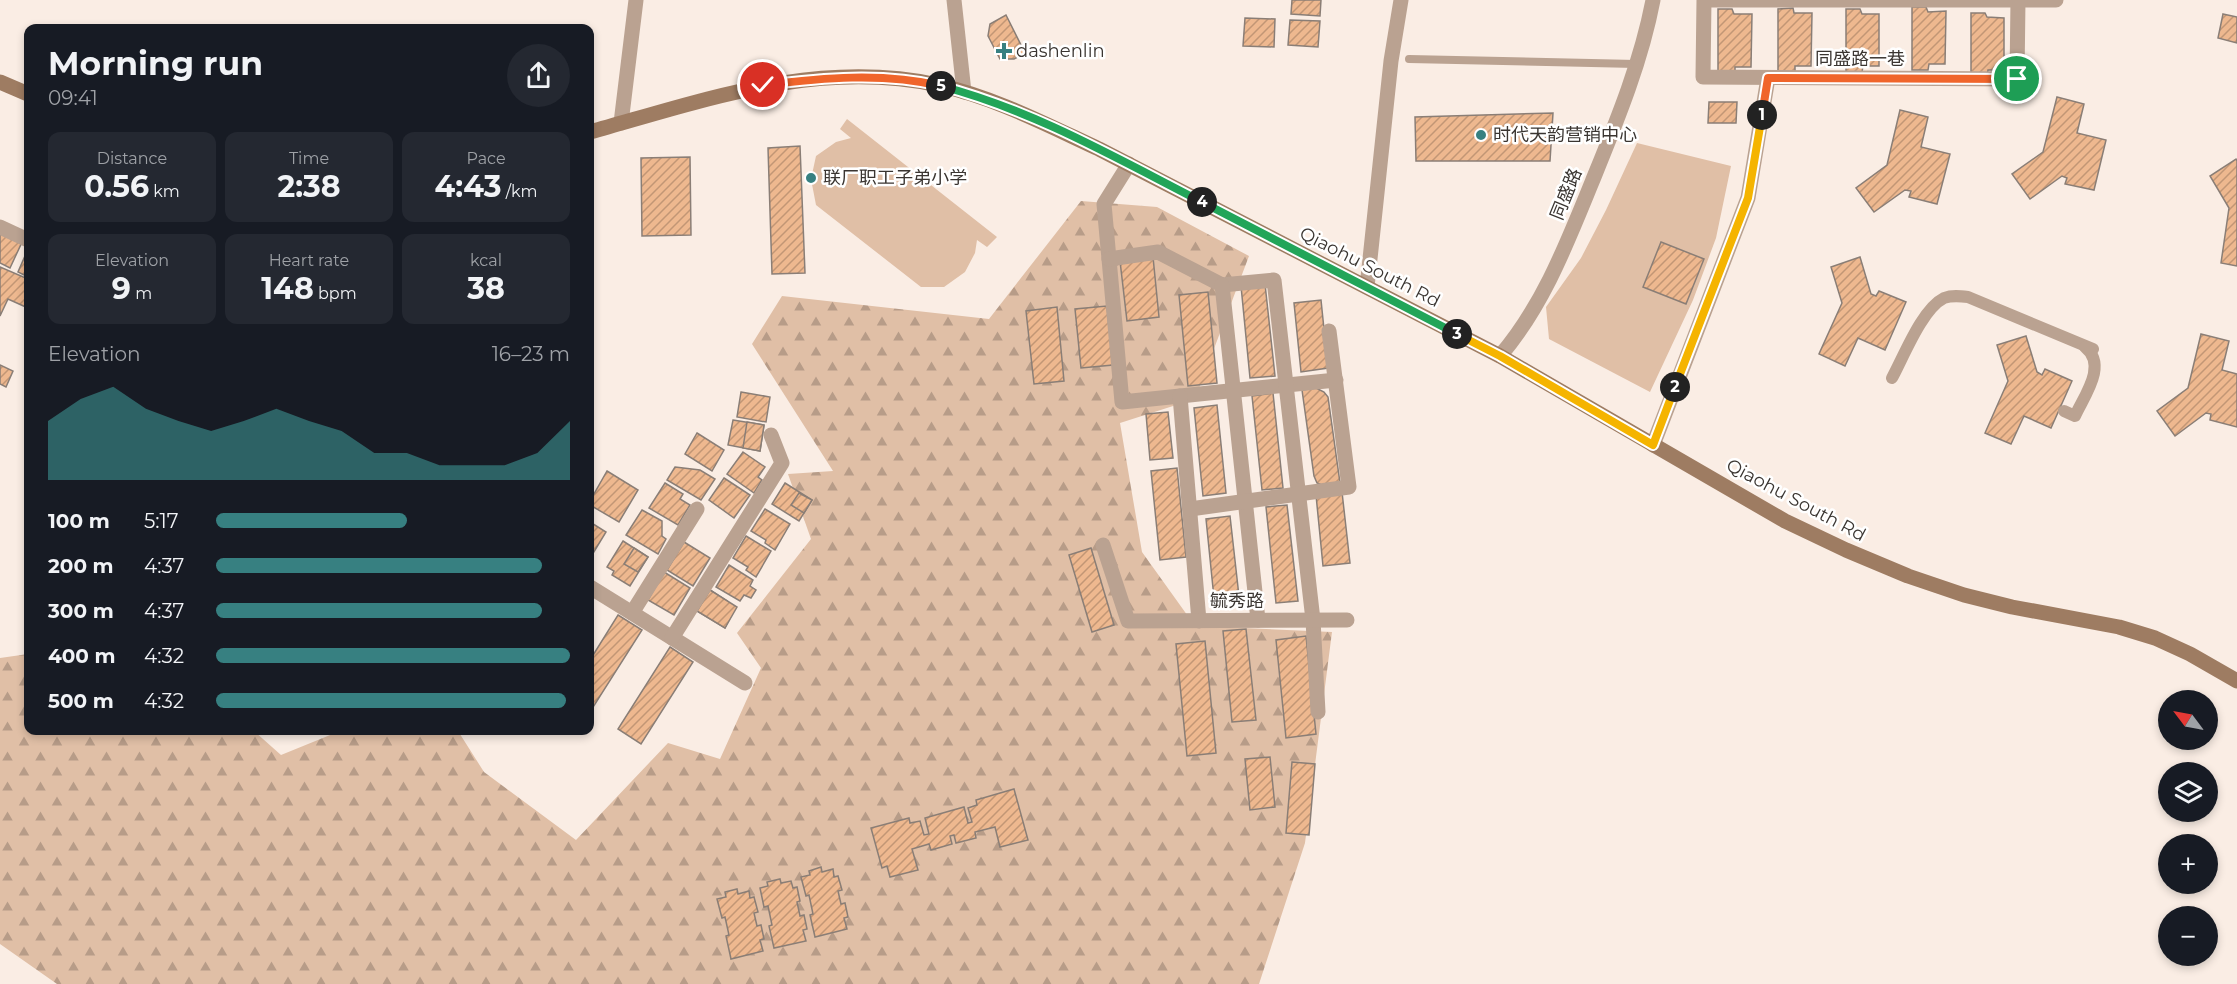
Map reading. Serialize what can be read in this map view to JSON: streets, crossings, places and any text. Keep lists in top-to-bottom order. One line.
{"streets":{"main road":["Qiaohu South Rd"],"street":["同盛路一巷","同盛路","毓秀路"]},"crossings":[["同盛路","Qiaohu South Rd"]],"places":{"health":["dashenlin"],"other":["时代天韵营销中心","联厂职工子弟小学"]},"north":"top left","page":{"heading":["Morning run","09:41"],"pins":["5","1","4","3","2"],"stats":[["Distance","0.56 km"],["Time","2:38"],["Pace","4:43 /km"],["Elevation","9 m"],["Heart rate","148 bpm"],["kcal","38"]],"chart":["Elevation","16–23 m"],"list":[{"name":"100 m","note":"5:17"},{"name":"200 m","note":"4:37"},{"name":"300 m","note":"4:37"},{"name":"400 m","note":"4:32"},{"name":"500 m","note":"4:32"}],"map_buttons":["+","−"]}}
